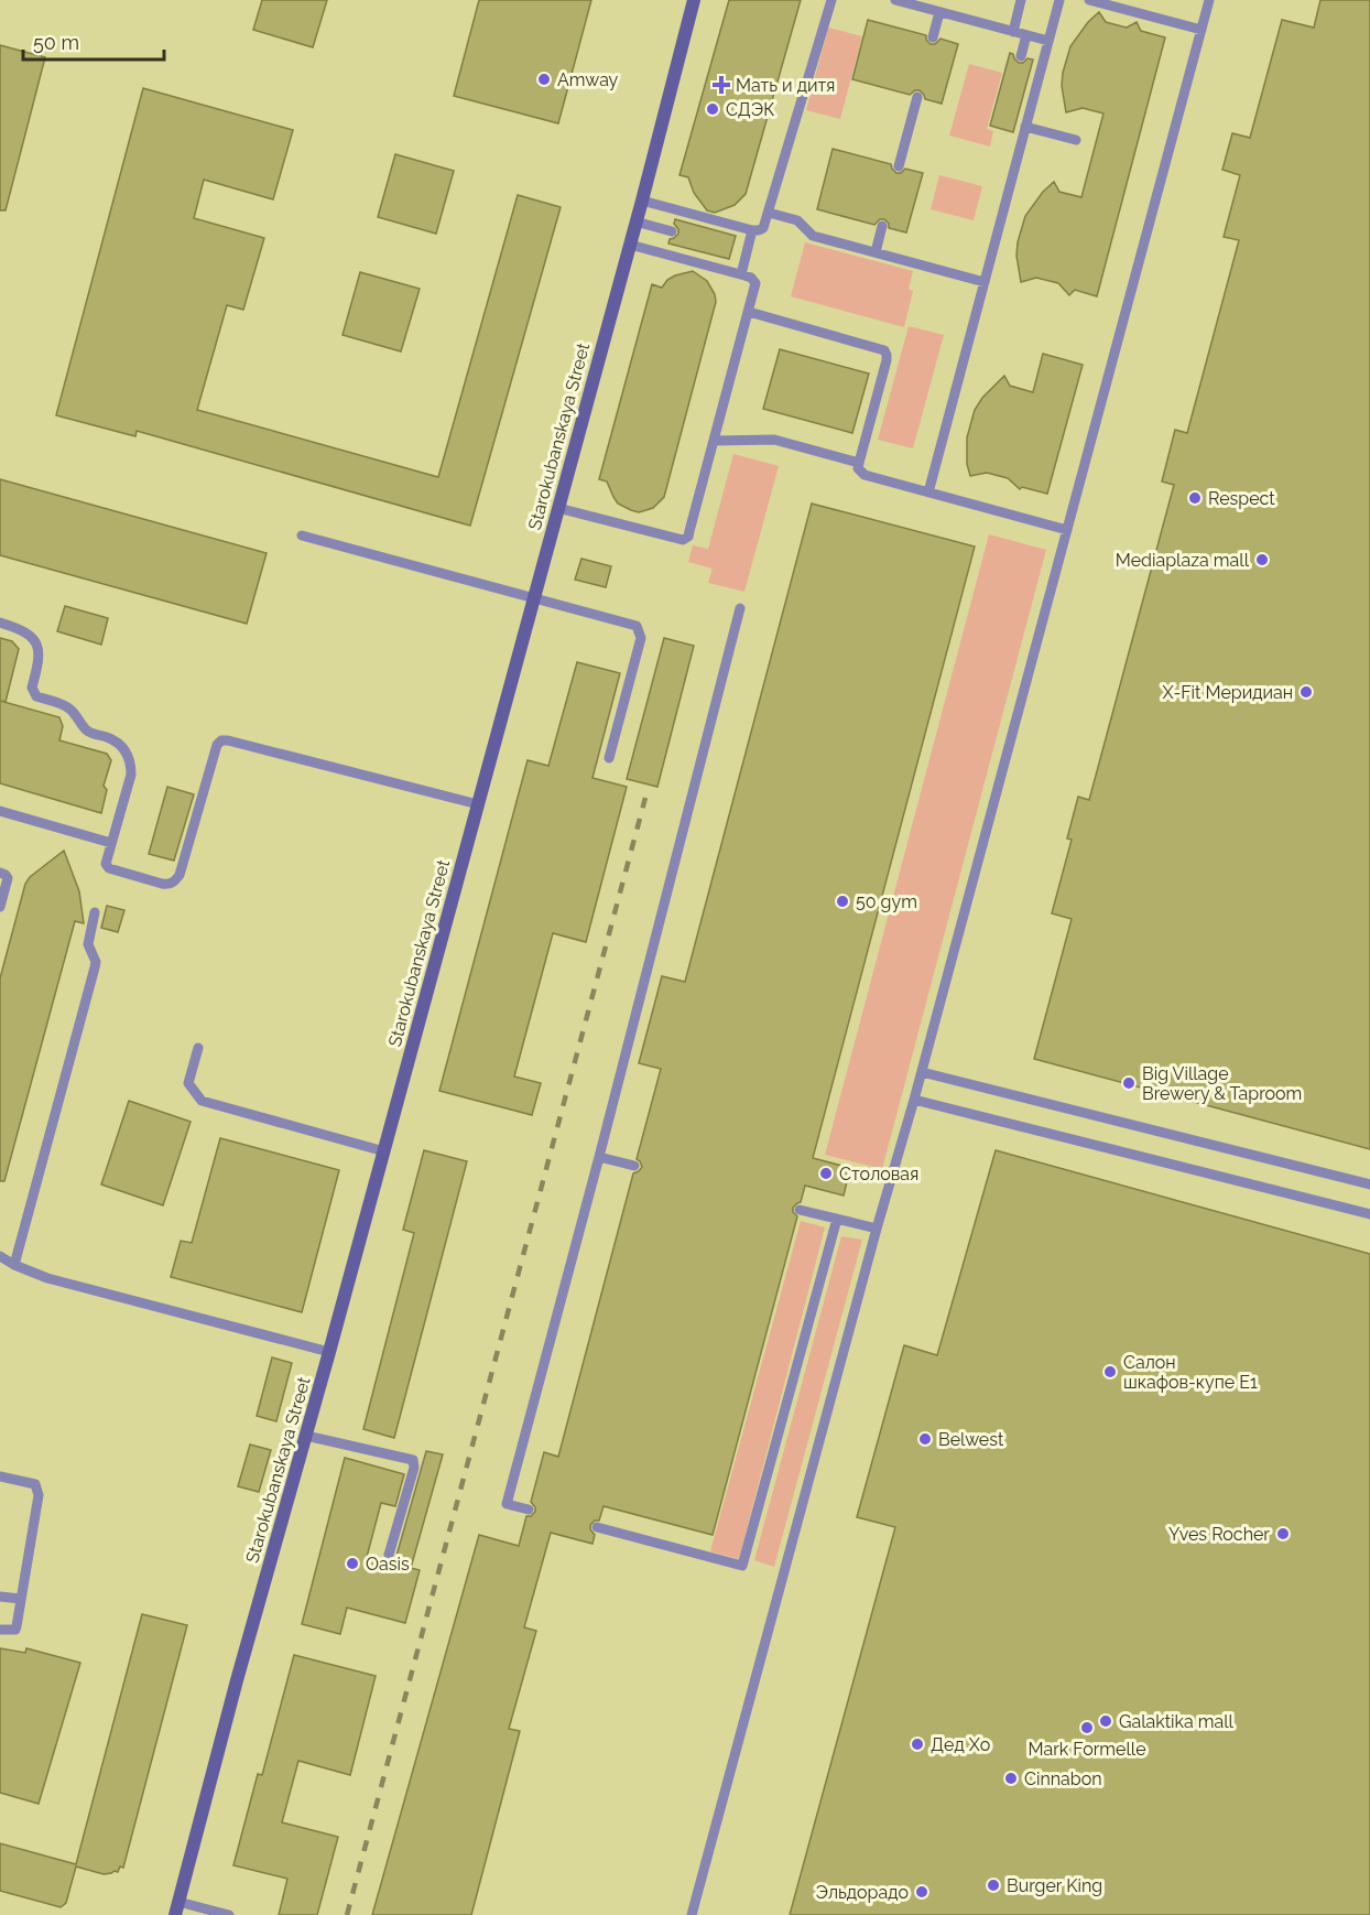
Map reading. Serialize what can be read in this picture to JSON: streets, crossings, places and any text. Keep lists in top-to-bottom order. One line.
{"streets":{"street":["Starokubanskaya Street"]},"places":{"other":["Amway","СДЭК","Respect","Mediaplaza mall","X-Fit Меридиан","50 gym","Big Village Brewery & Taproom","Столовая","Салон шкафов-купе Е1","Belwest","Yves Rocher","Oasis","Galaktika mall","Mark Formelle","Дед Хо","Cinnabon","Burger King","Эльдорадо"],"health":["Мать и дитя"]},"scale_bar":"50 m"}
